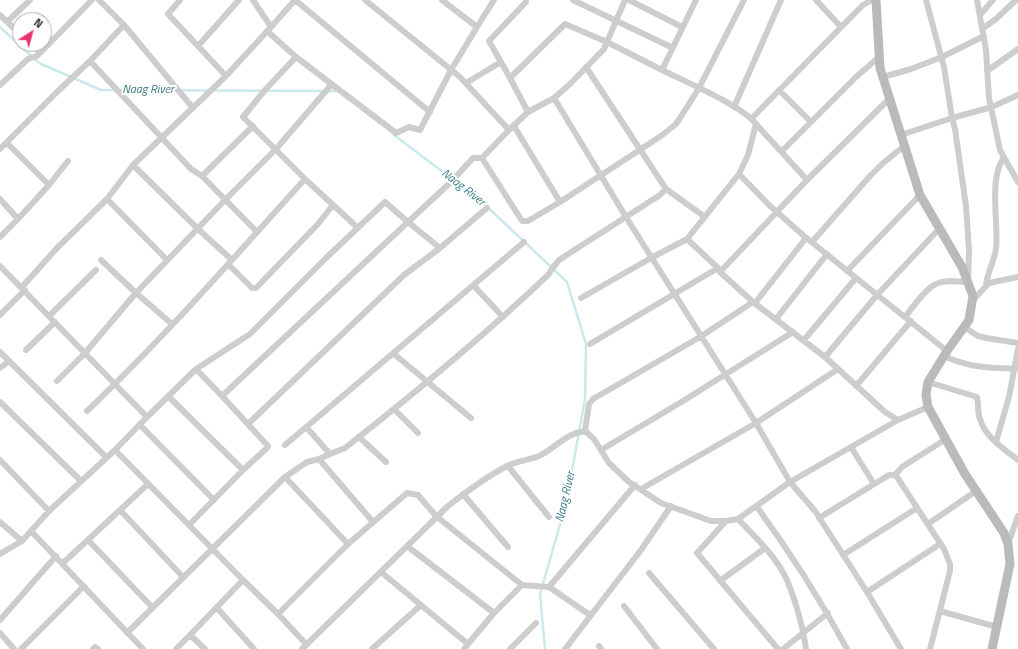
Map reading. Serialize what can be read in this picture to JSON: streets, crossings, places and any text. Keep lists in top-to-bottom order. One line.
{"water":["Naag River"],"north":"top right"}
